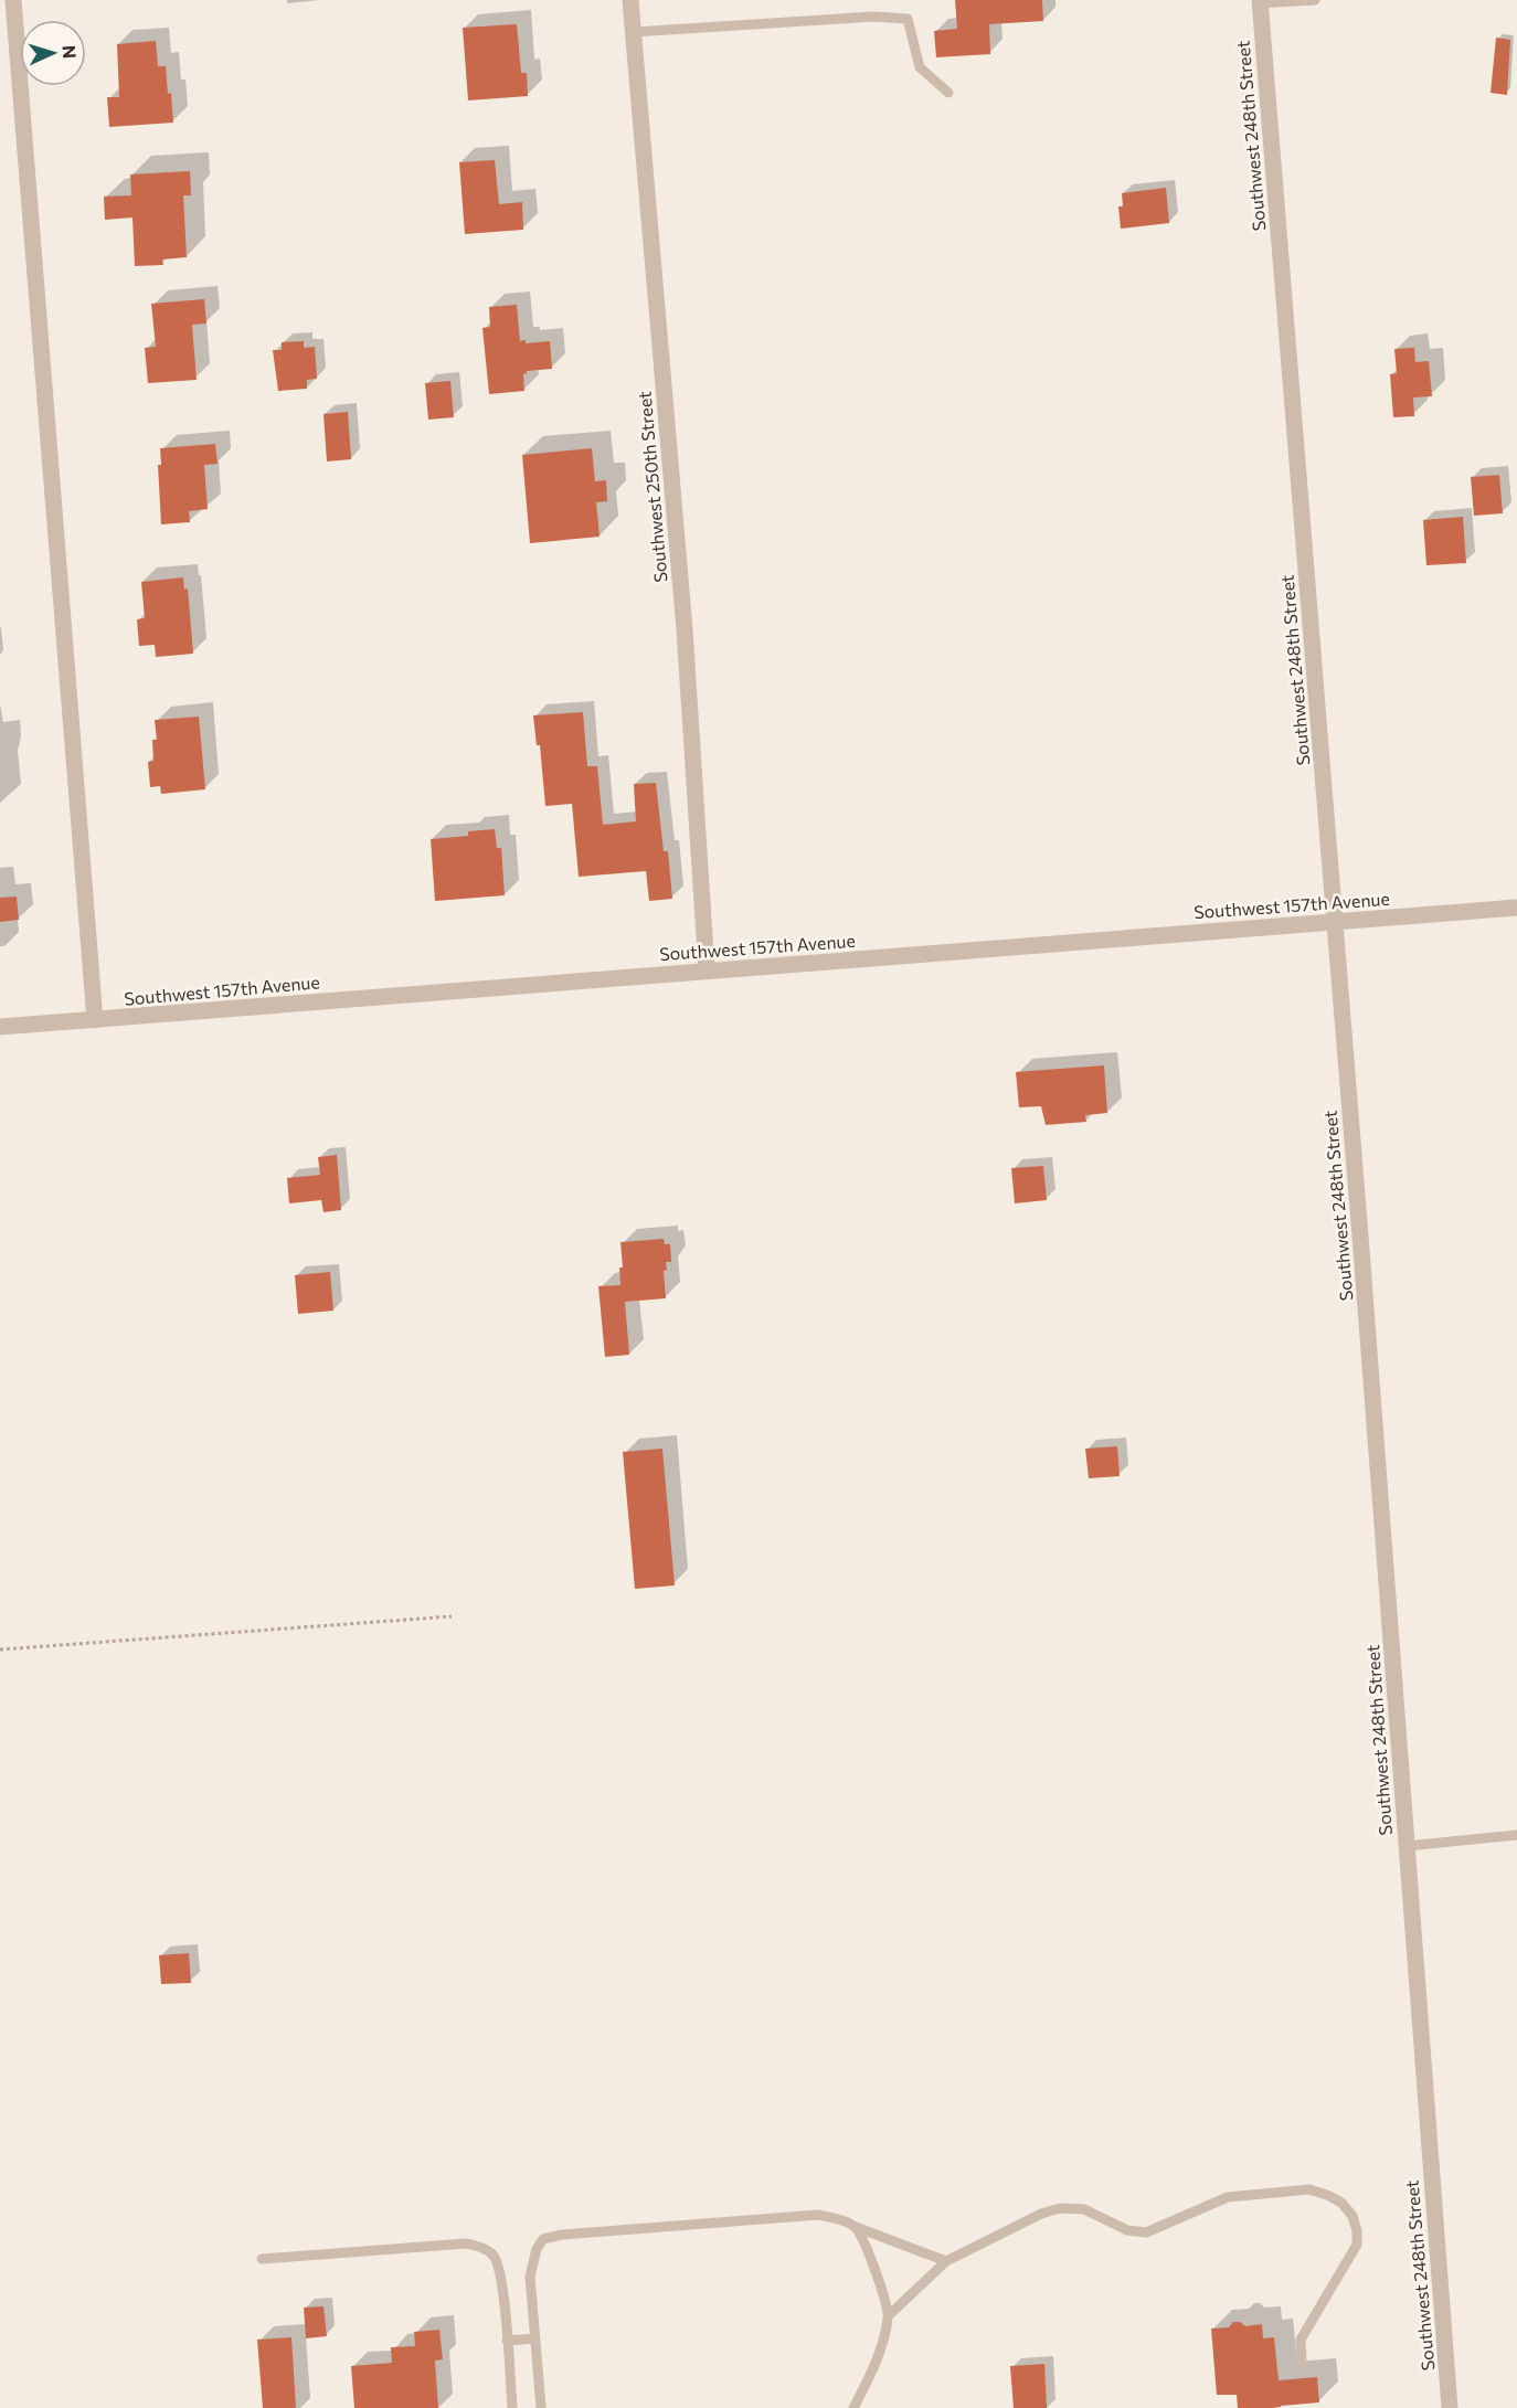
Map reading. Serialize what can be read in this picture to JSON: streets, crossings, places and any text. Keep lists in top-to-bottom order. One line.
{"streets":{"street":["Southwest 248th Street","Southwest 250th Street","Southwest 157th Avenue"]},"crossings":[["Southwest 248th Street","Southwest 157th Avenue"],["Southwest 250th Street","Southwest 157th Avenue"]],"north":"right"}
